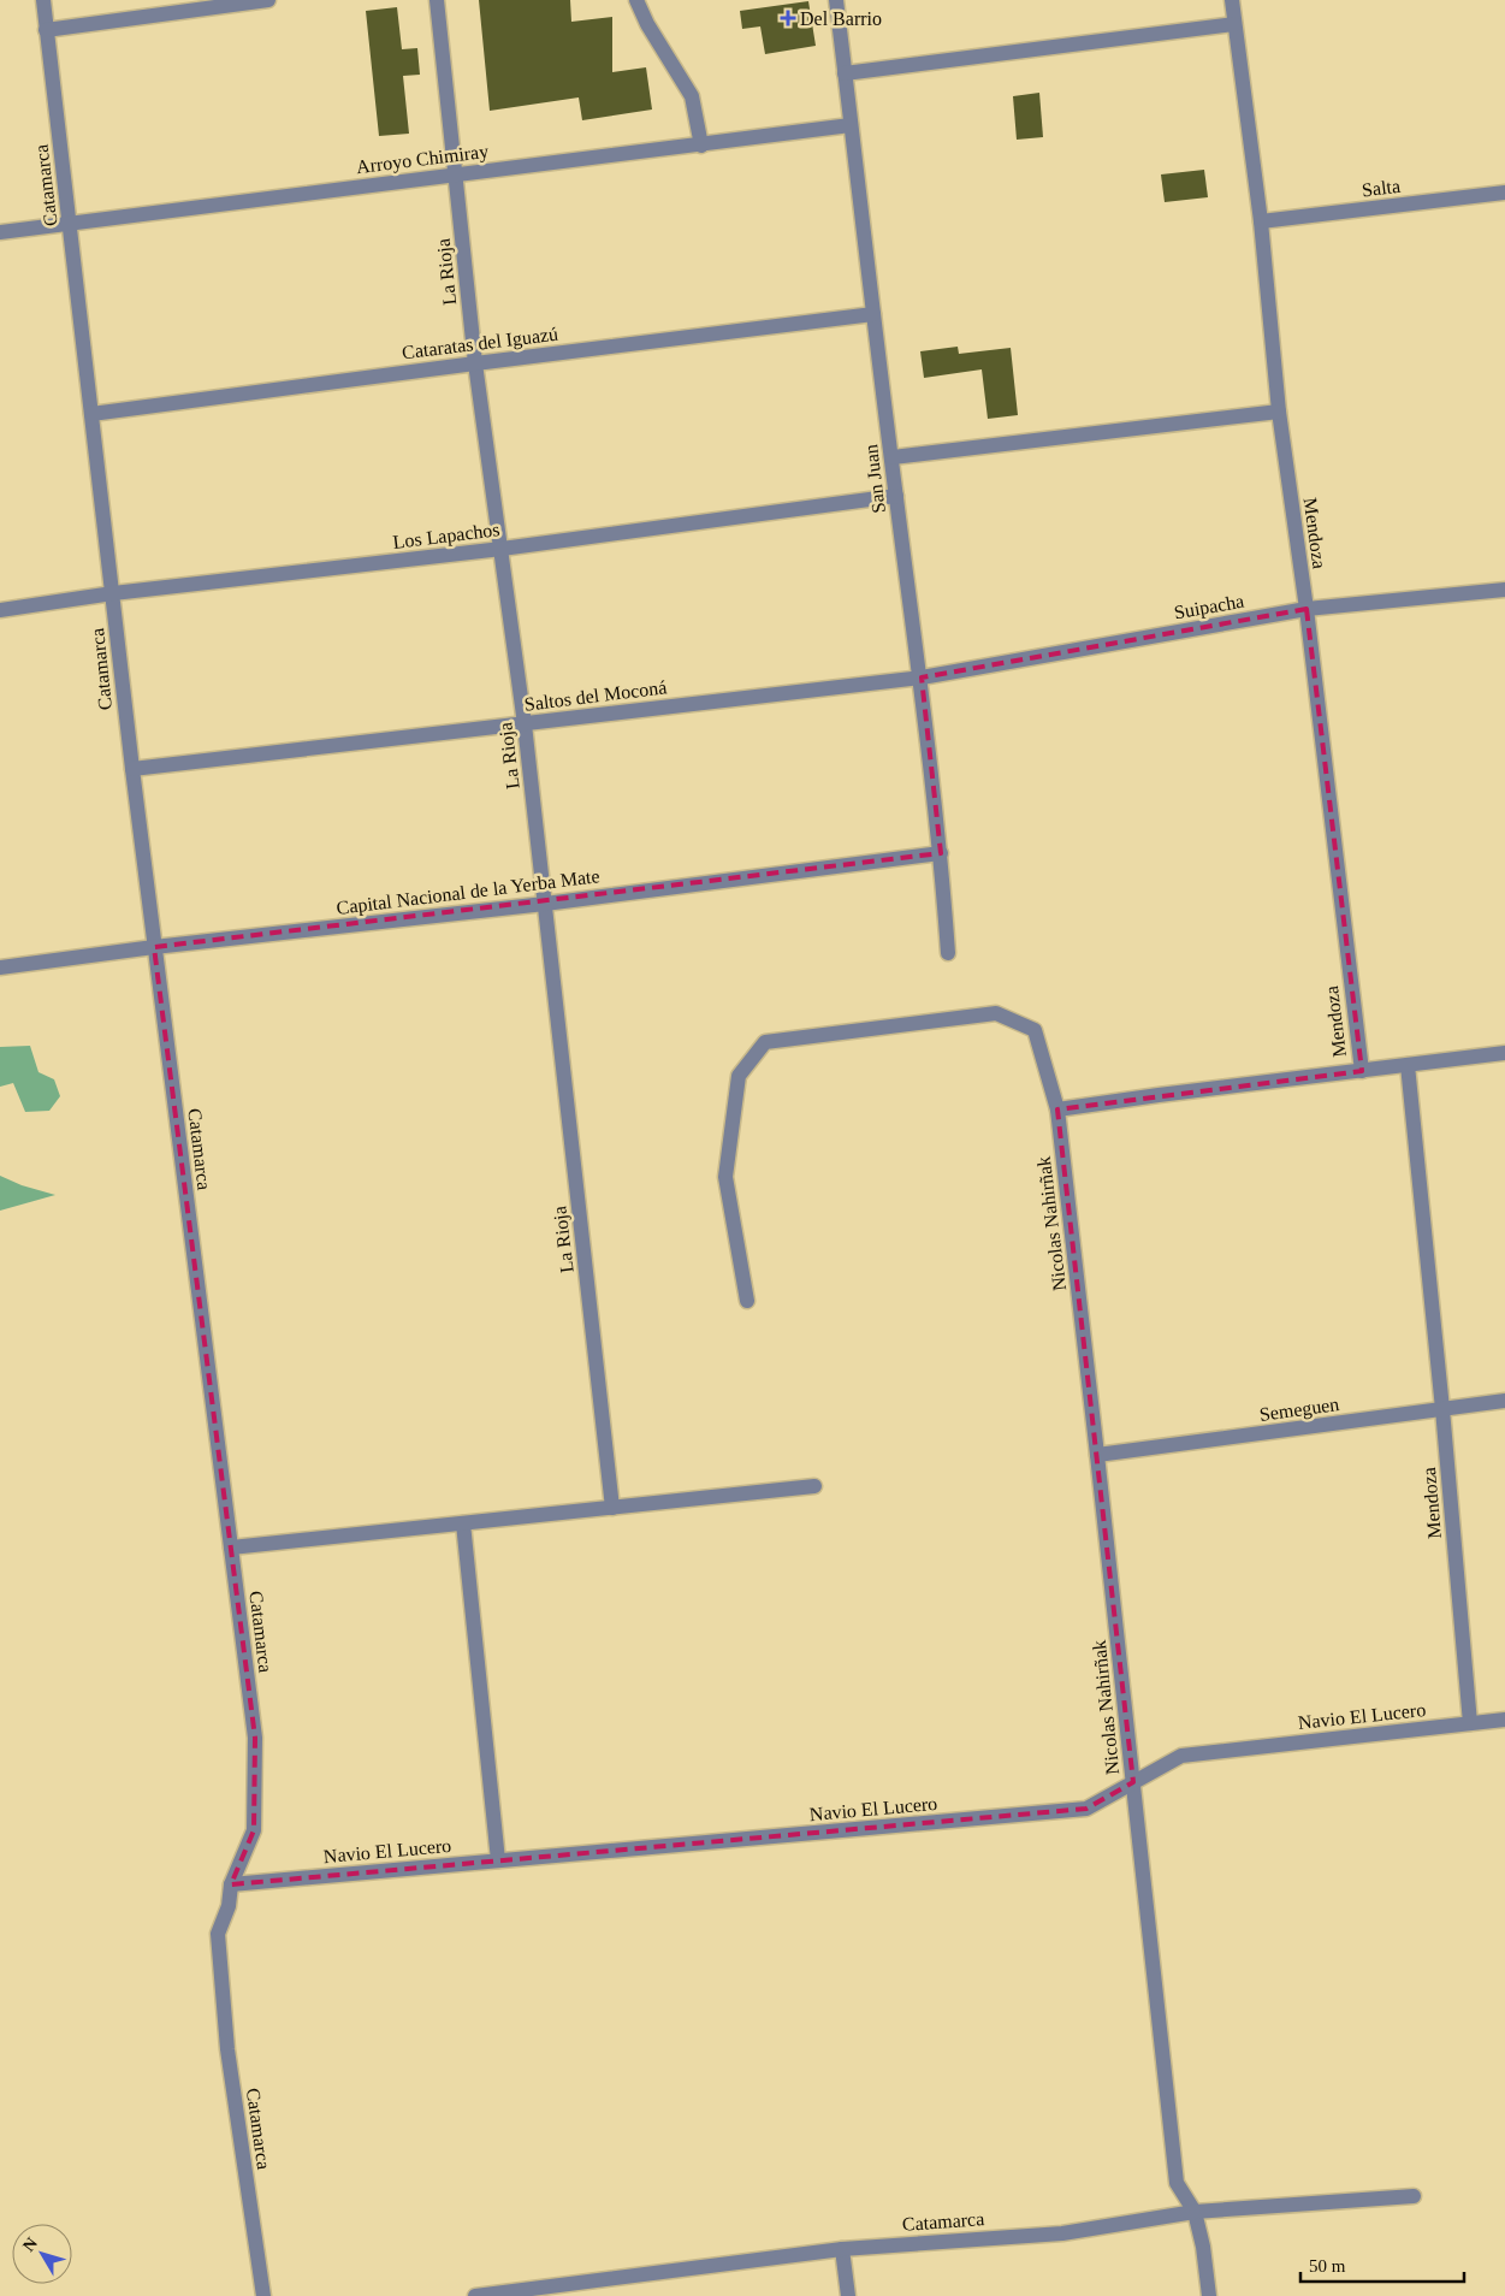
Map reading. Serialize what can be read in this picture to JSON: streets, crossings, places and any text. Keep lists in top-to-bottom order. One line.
{"streets":{"street":["Arroyo Chimiray","Catamarca","Salta","La Rioja","Cataratas del Iguazú","San Juan","Mendoza","Los Lapachos","Suipacha","Saltos del Moconá","Capital Nacional de la Yerba Mate","Nicolas Nahirñak","Semeguen","Navio El Lucero"]},"crossings":[["Arroyo Chimiray","Catamarca"],["Arroyo Chimiray","La Rioja"],["Arroyo Chimiray","San Juan"],["Catamarca","Cataratas del Iguazú"],["Catamarca","Los Lapachos"],["Catamarca","Saltos del Moconá"],["Catamarca","Capital Nacional de la Yerba Mate"],["Catamarca","Nicolas Nahirñak"],["Catamarca","Navio El Lucero"],["Salta","Mendoza"],["La Rioja","Cataratas del Iguazú"],["La Rioja","Los Lapachos"],["La Rioja","Saltos del Moconá"],["La Rioja","Capital Nacional de la Yerba Mate"],["Cataratas del Iguazú","San Juan"],["San Juan","Los Lapachos"],["San Juan","Suipacha"],["San Juan","Saltos del Moconá"],["San Juan","Capital Nacional de la Yerba Mate"],["Mendoza","Suipacha"],["Mendoza","Semeguen"],["Mendoza","Navio El Lucero"],["Suipacha","Saltos del Moconá"],["Nicolas Nahirñak","Semeguen"],["Nicolas Nahirñak","Navio El Lucero"]],"places":{"health":["Del Barrio"]},"scale_bar":"50 m","north":"top left"}
